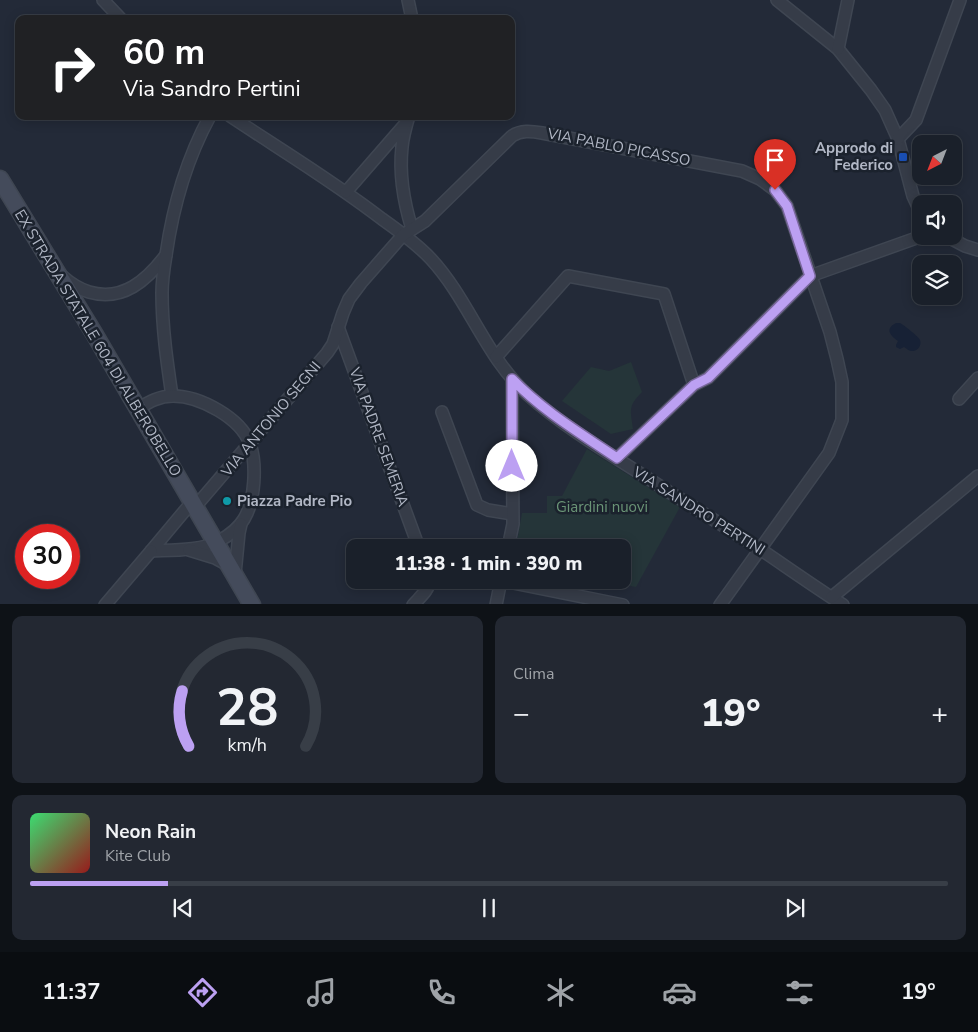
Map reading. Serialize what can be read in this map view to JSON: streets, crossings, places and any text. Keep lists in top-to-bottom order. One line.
{"streets":{"main road":["EX STRADA STATALE 604 DI ALBEROBELLO"],"street":["VIA PABLO PICASSO","VIA ANTONIO SEGNI","VIA PADRE SEMERIA","VIA SANDRO PERTINI"]},"crossings":[["VIA PABLO PICASSO","VIA ANTONIO SEGNI"],["VIA PABLO PICASSO","VIA PADRE SEMERIA"],["VIA PABLO PICASSO","VIA SANDRO PERTINI"],["EX STRADA STATALE 604 DI ALBEROBELLO","VIA ANTONIO SEGNI"],["VIA ANTONIO SEGNI","VIA PADRE SEMERIA"]],"parks":["Giardini nuovi"],"places":{"transit":["Approdo di Federico"],"other":["Piazza Padre Pio"]},"north":"bottom left","page":{"turn":["60 m","Via Sandro Pertini"],"limit":"30","trip":"11:38 · 1 min · 390 m","tile":"Clima","heat":["−","19°","+"],"song":["Neon Rain","Kite Club"],"tabs":["11:37","19°"],"gauge":["28","km/h"]}}
